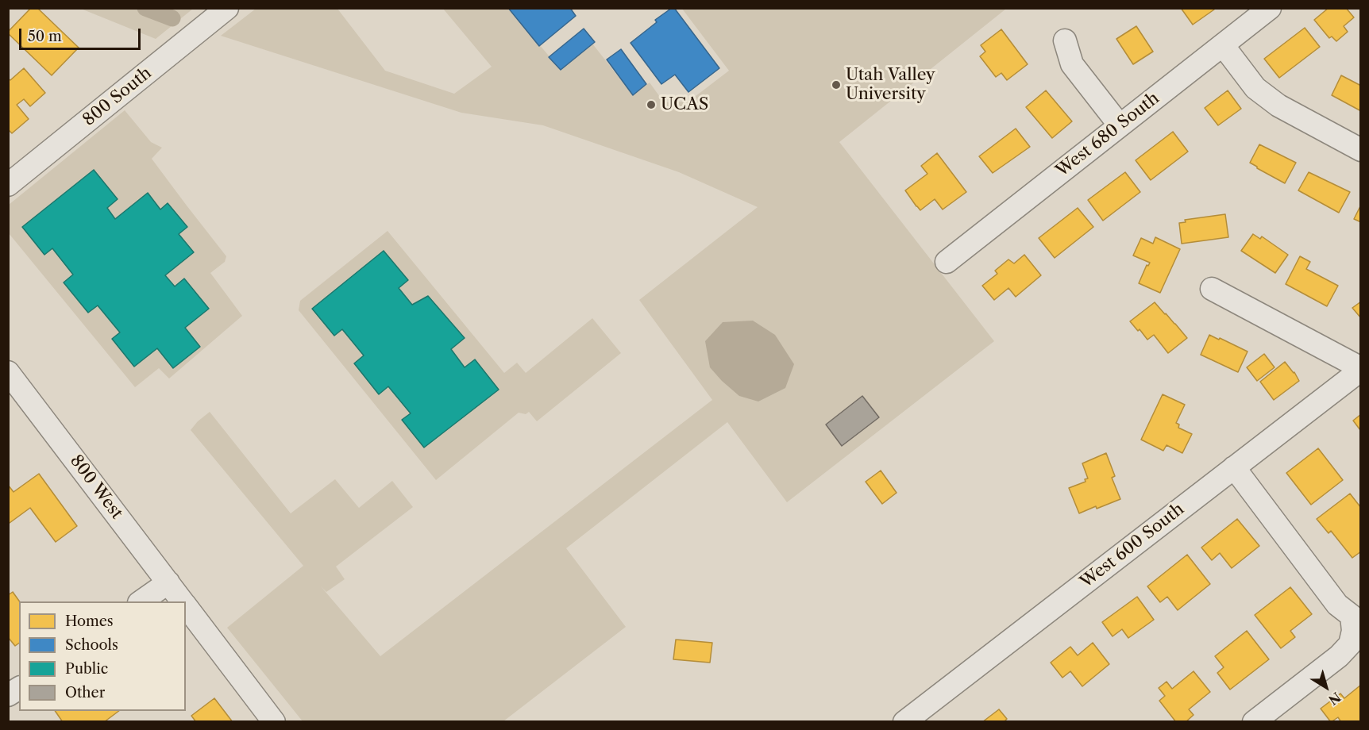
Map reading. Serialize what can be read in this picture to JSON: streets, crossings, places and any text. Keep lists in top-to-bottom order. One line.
{"streets":{"street":["800 South","West 680 South","800 West","West 600 South"]},"places":["Utah Valley University","UCAS"],"legend":["Homes","Schools","Public","Other"],"scale_bar":"50 m","north":"bottom right"}
